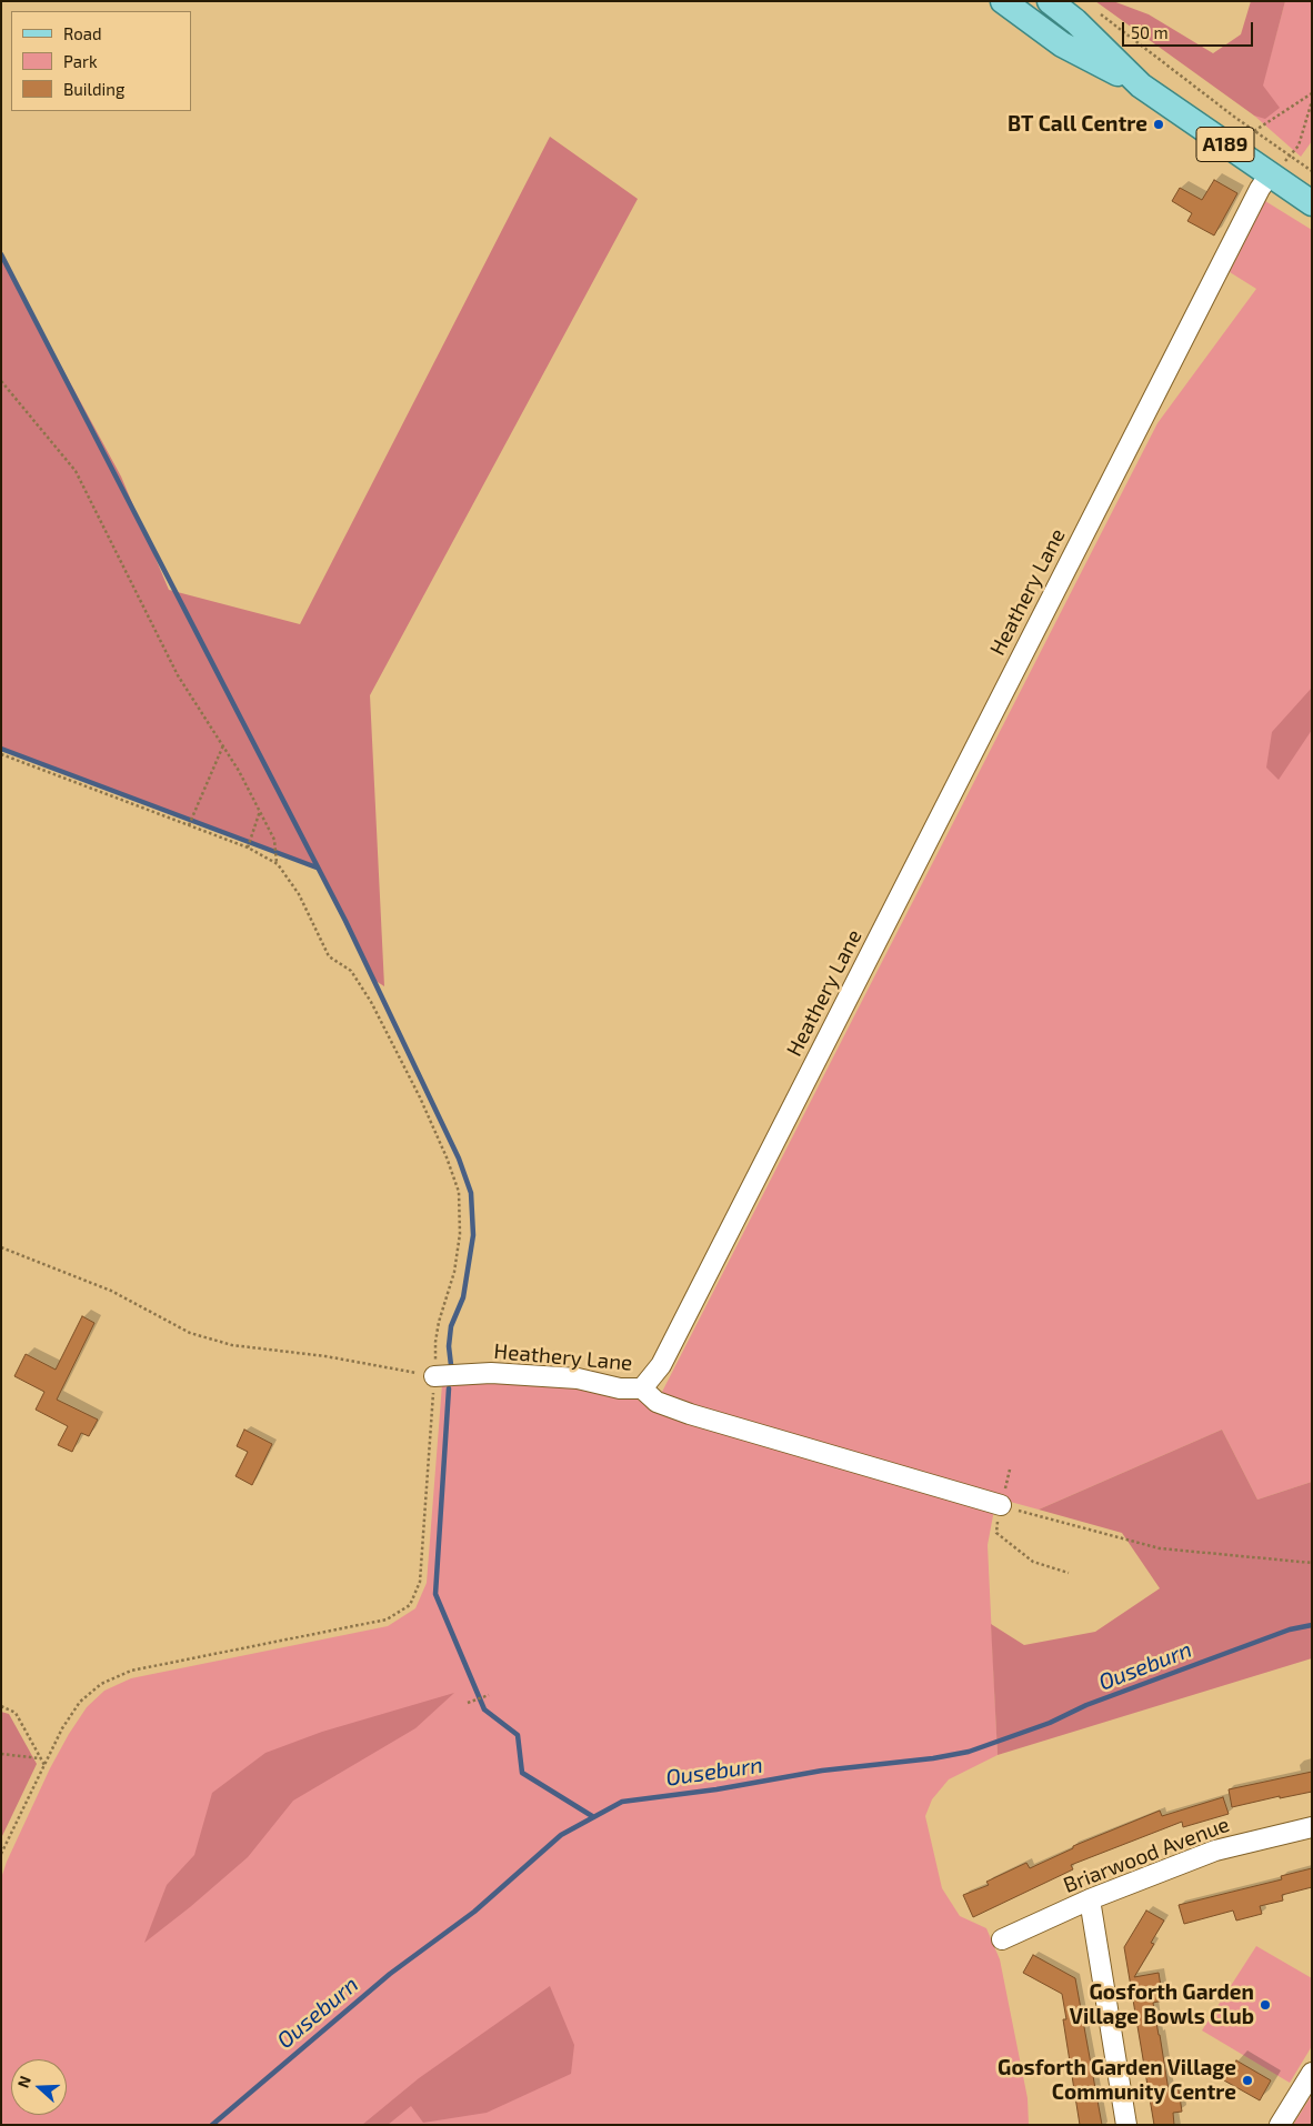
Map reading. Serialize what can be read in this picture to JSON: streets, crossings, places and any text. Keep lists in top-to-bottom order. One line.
{"streets":{"main road":["A189"],"street":["Heathery Lane","Briarwood Avenue"]},"crossings":[["A189","Heathery Lane"]],"water":["Ouseburn"],"places":["BT Call Centre","Gosforth Garden Village Bowls Club","Gosforth Garden Village Community Centre"],"legend":["Road","Park","Building"],"scale_bar":"50 m","north":"left"}
